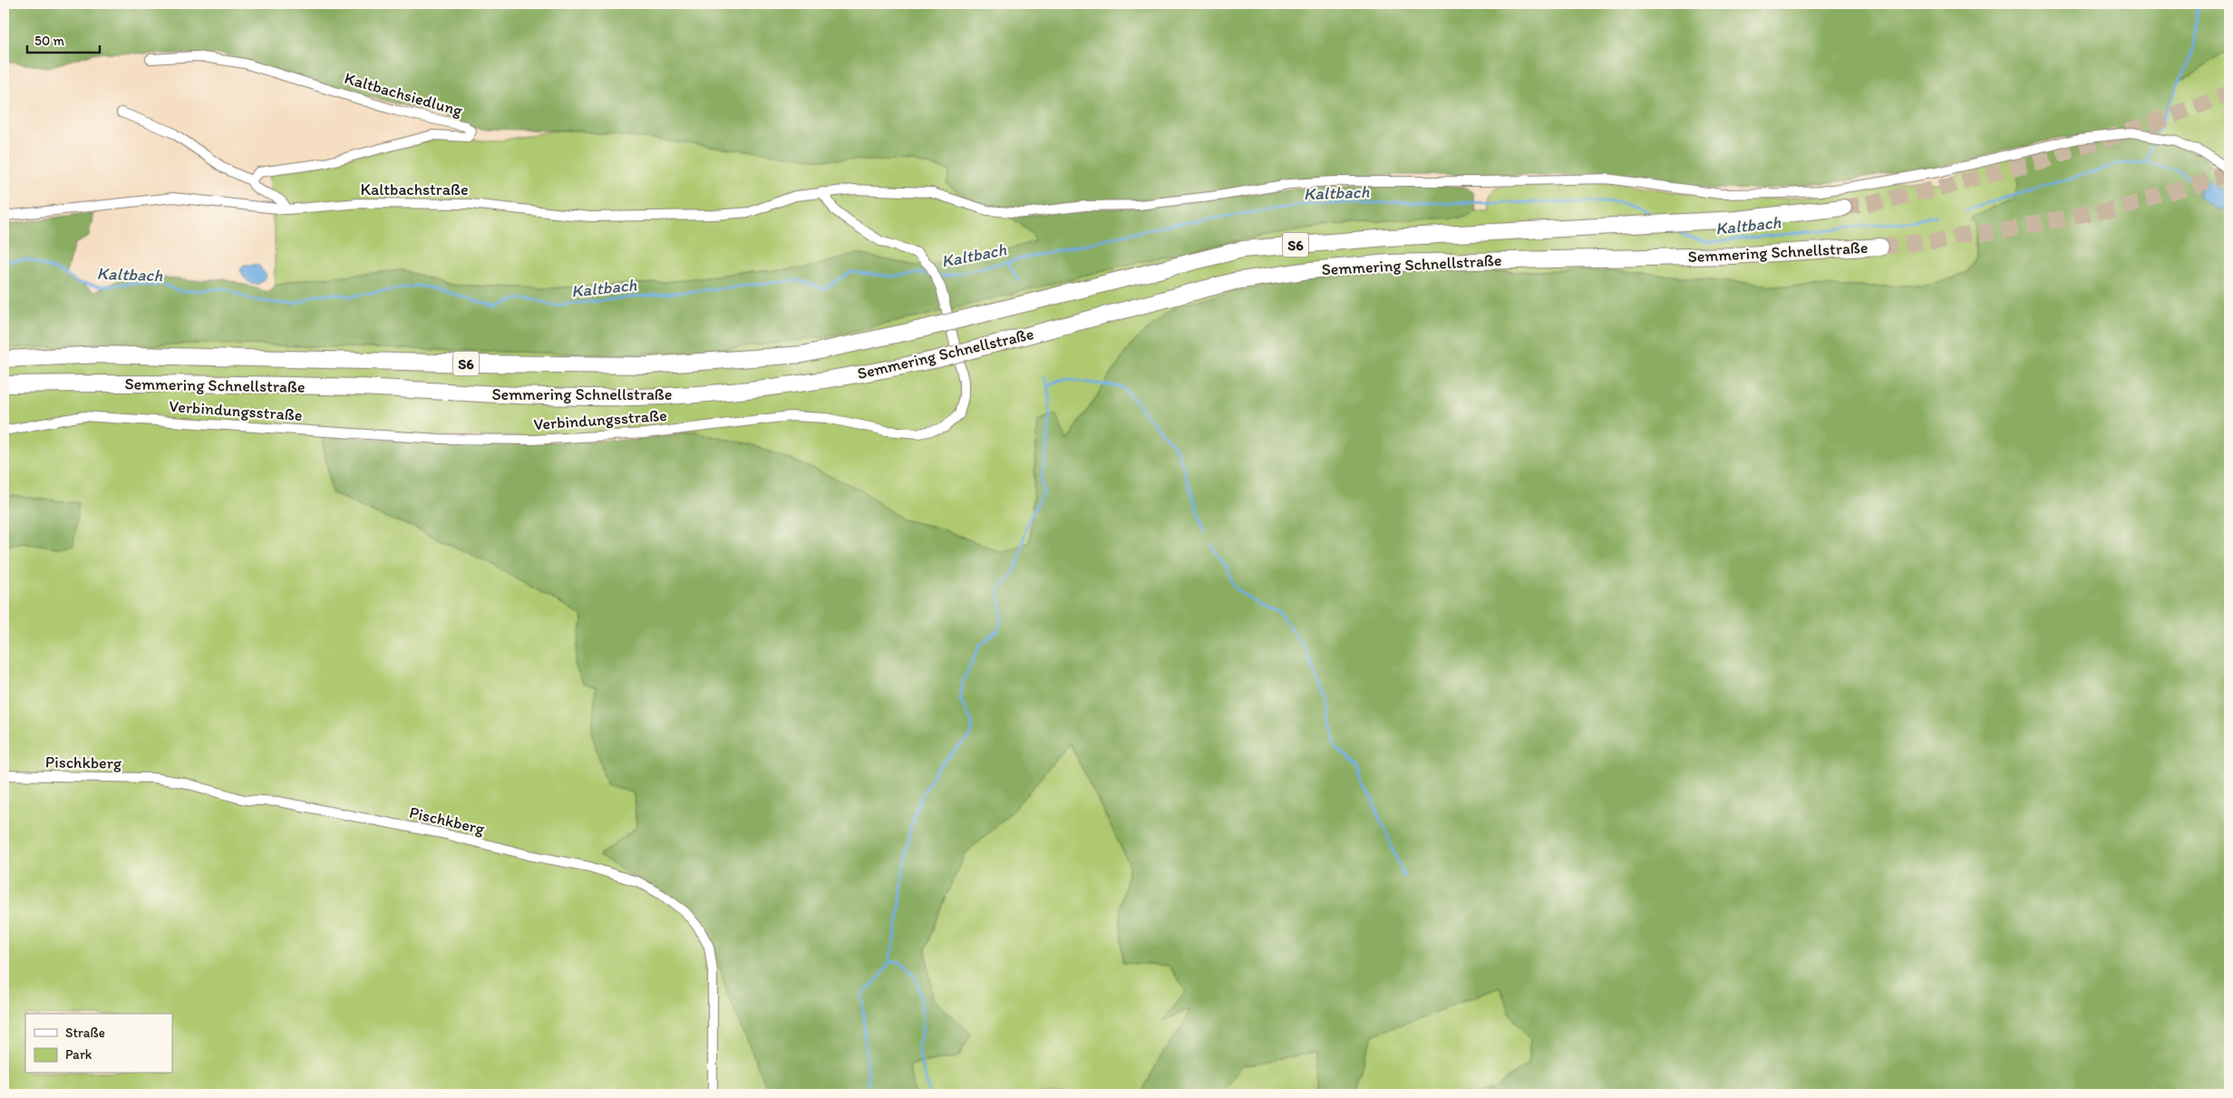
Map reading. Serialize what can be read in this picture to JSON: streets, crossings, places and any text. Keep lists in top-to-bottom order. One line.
{"streets":{"highway":["S6","Semmering Schnellstraße"],"street":["Kaltbachsiedlung","Kaltbachstraße","Verbindungsstraße","Pischkberg"]},"crossings":[["Kaltbachstraße","Verbindungsstraße"]],"water":["Kaltbach"],"legend":["Straße","Park"],"scale_bar":"50 m"}
